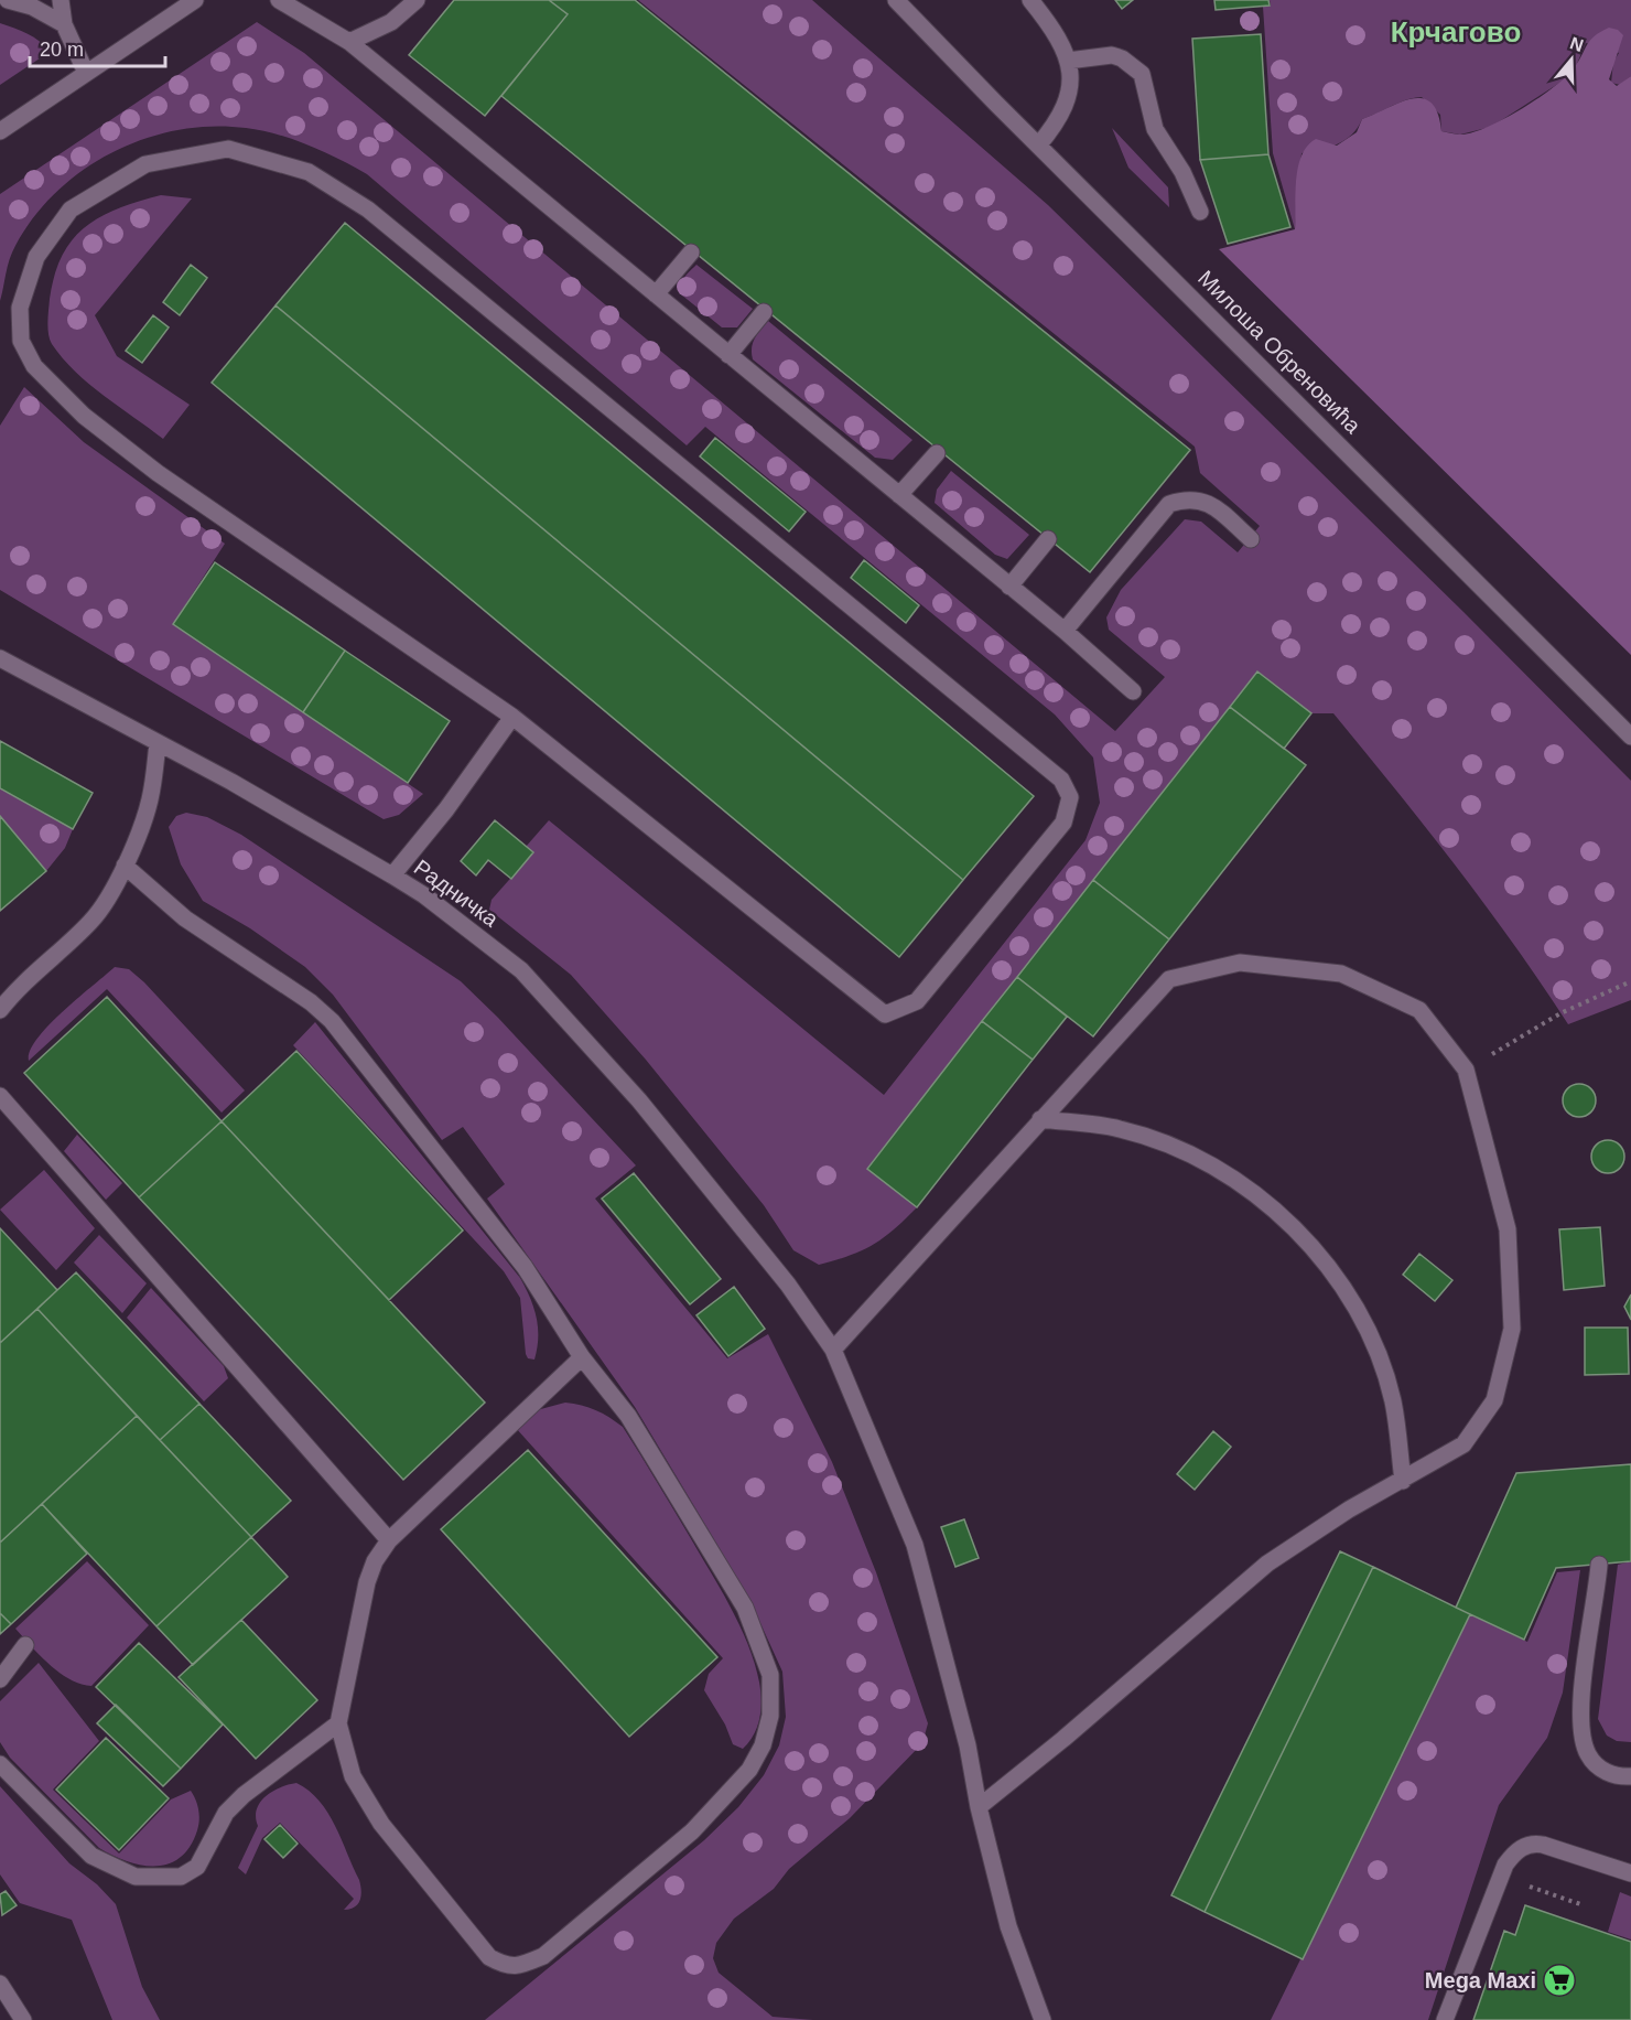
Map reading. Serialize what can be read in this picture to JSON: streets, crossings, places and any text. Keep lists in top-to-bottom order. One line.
{"streets":{"street":["Милоша Обреновића","Радничка"]},"districts":["Крчагово"],"places":{"supermarket":["Mega Maxi"]},"scale_bar":"20 m","north":"top"}
